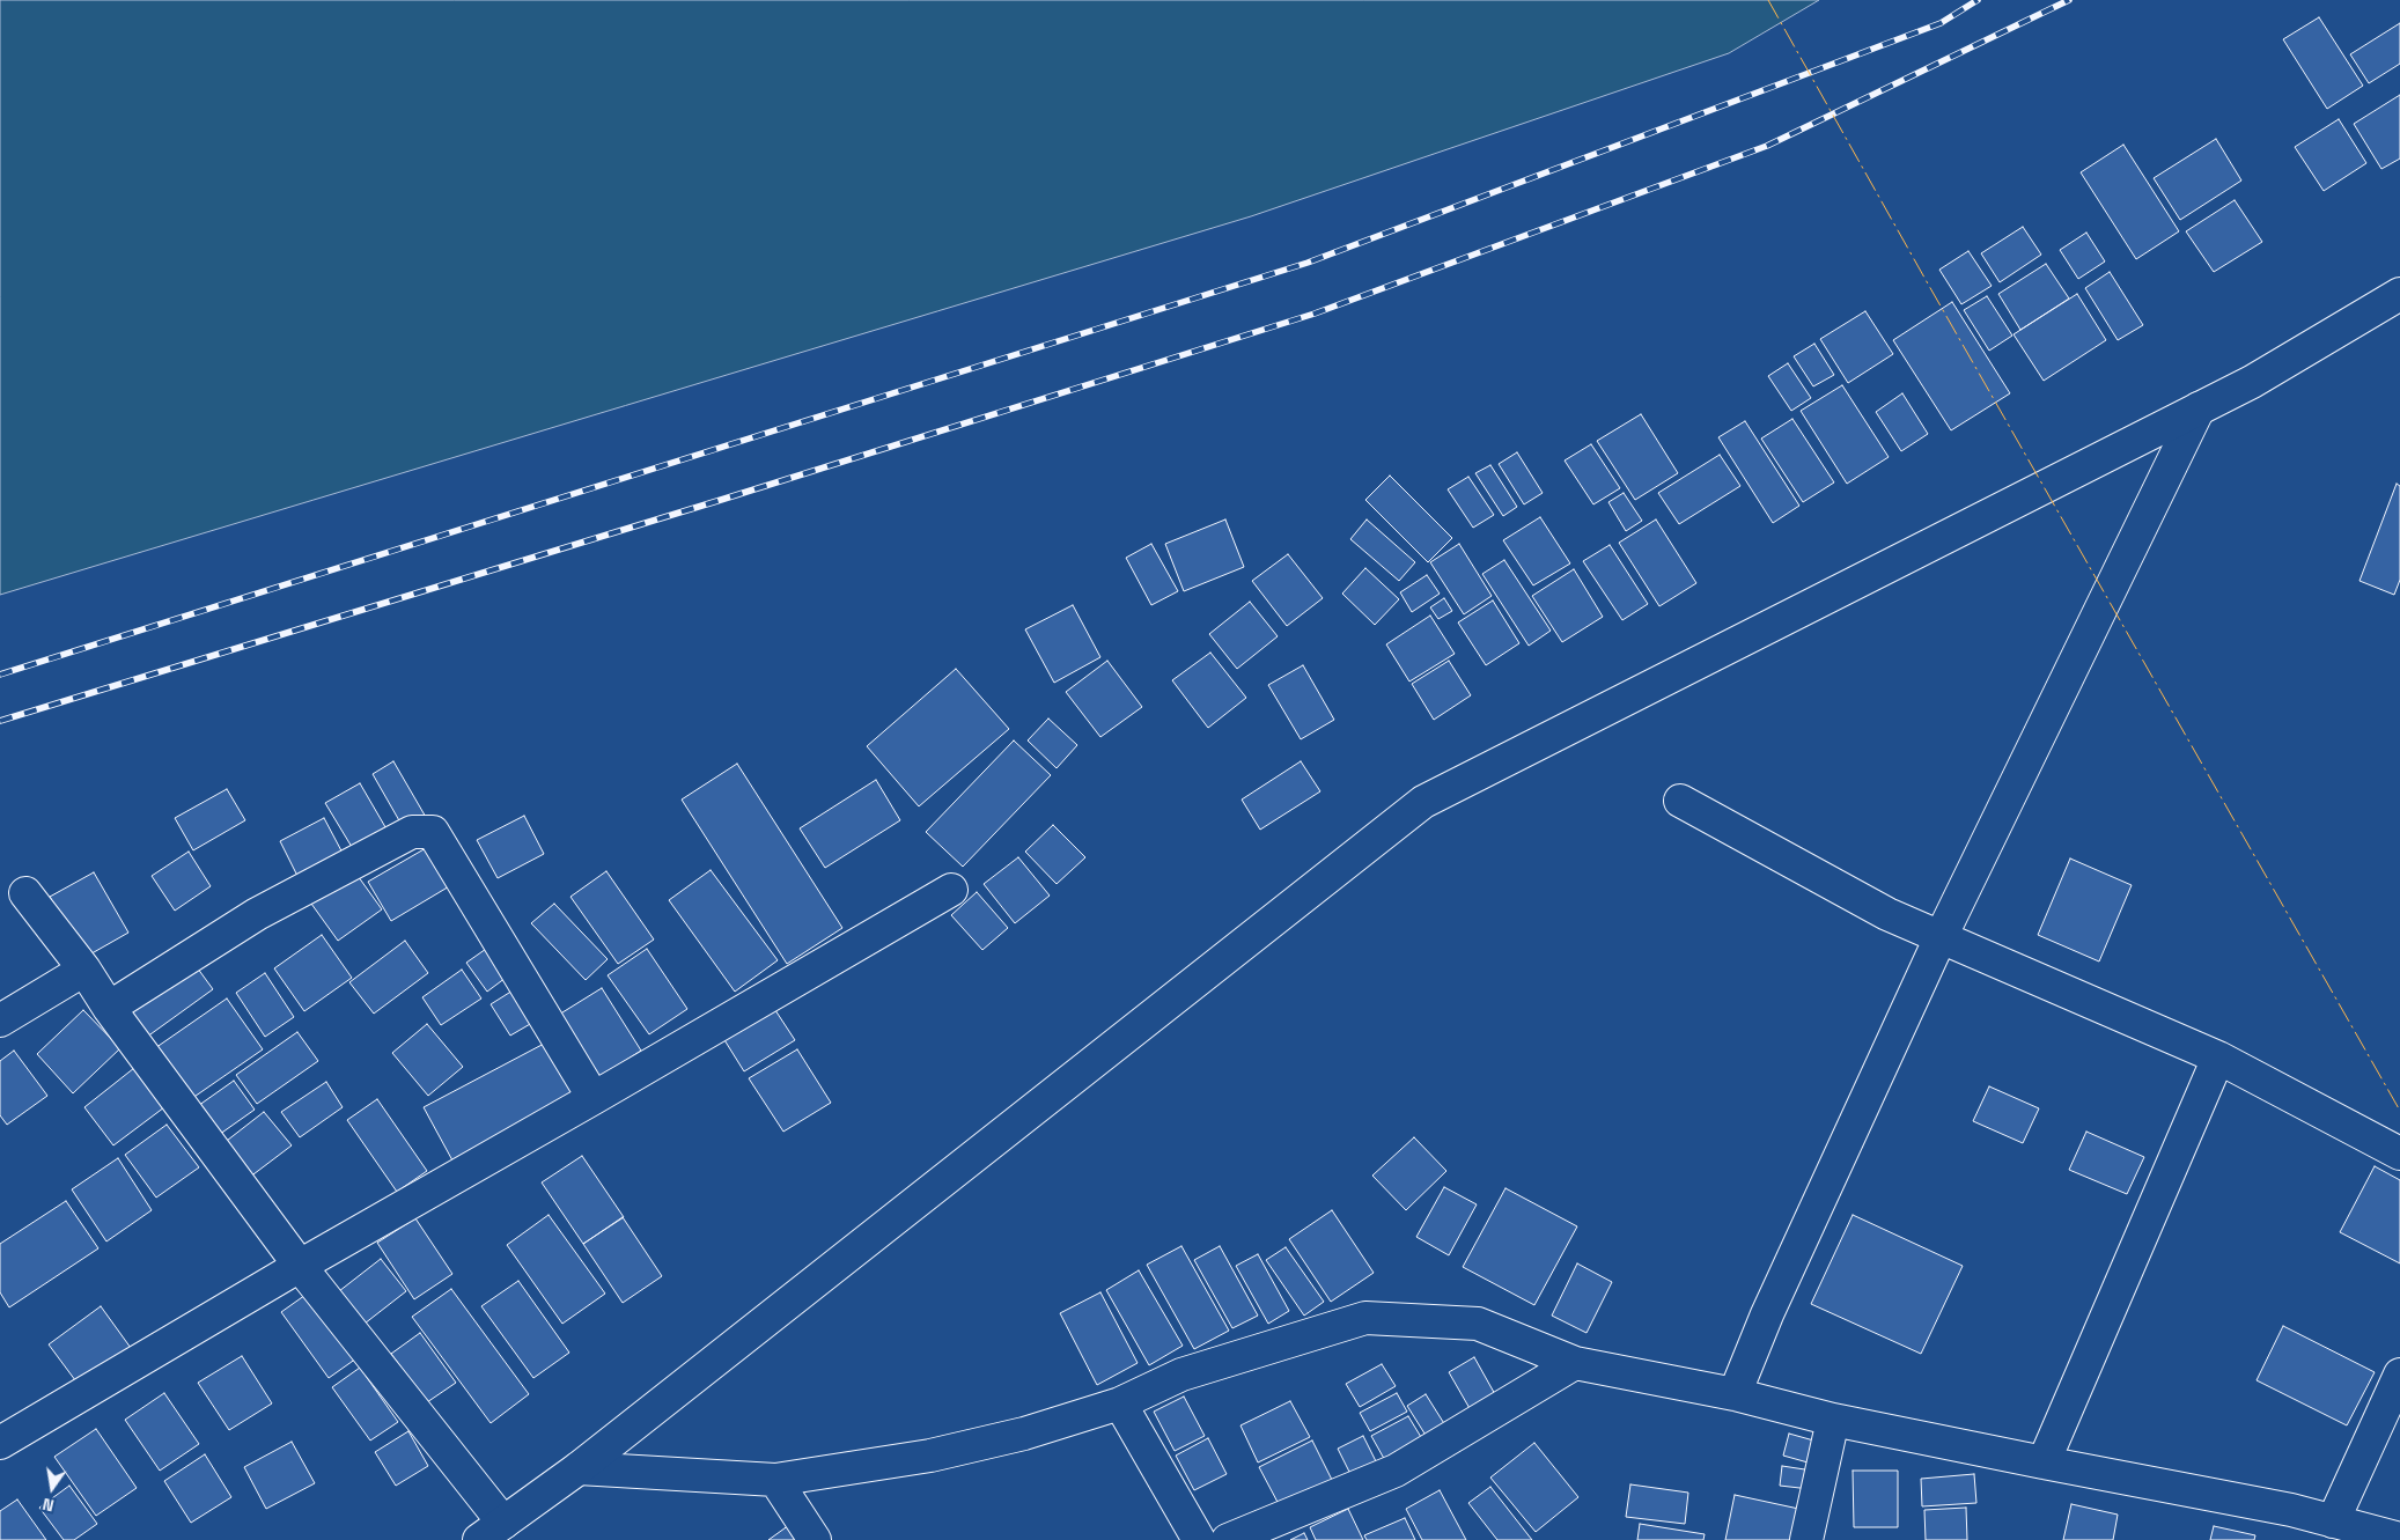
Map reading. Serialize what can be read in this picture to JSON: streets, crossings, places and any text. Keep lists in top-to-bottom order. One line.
{"north":"bottom"}
